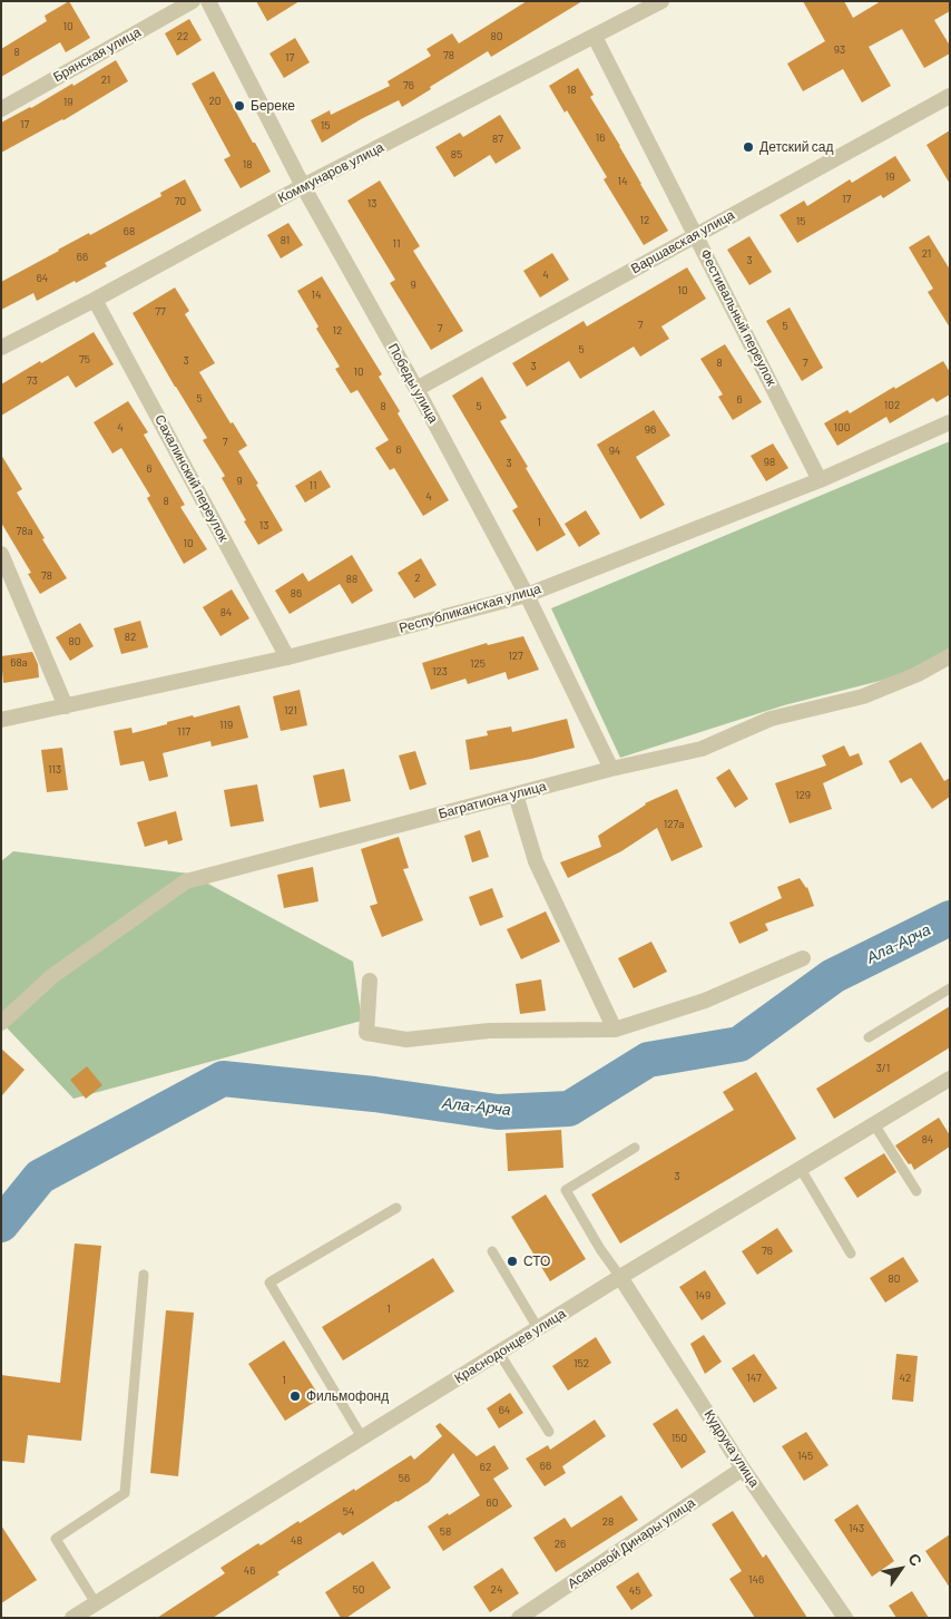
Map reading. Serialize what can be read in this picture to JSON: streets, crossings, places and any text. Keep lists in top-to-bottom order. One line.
{"streets":{"street":["Брянская улица","Коммунаров улица","Варшавская улица","Фестивальный переулок","Победы улица","Сахалинский переулок","Республиканская улица","Багратиона улица","Краснодонцев улица","Кудрука улица","Асановой Динары улица"]},"crossings":[["Коммунаров улица","Фестивальный переулок"],["Коммунаров улица","Победы улица"],["Коммунаров улица","Сахалинский переулок"],["Варшавская улица","Фестивальный переулок"],["Варшавская улица","Победы улица"],["Фестивальный переулок","Республиканская улица"],["Победы улица","Республиканская улица"],["Победы улица","Багратиона улица"],["Сахалинский переулок","Республиканская улица"],["Краснодонцев улица","Кудрука улица"],["Кудрука улица","Асановой Динары улица"]],"water":["Ала-Арча"],"places":["Береке","Детский сад","СТО","Фильмофонд"],"house_numbers":["10","22","80","93","8","78","17","21","76","18","20","19","17","15","16","87","85","18","19","14","17","70","13","12","15","68","81","11","21","66","3","4","64","9","10","14","77","7","5","7","12","5","75","3","8","7","3","10","73","5","6","102","8","5","4","100","96","7","6","94","98","3","6","9","11","4","8","1","13","78a","10","78","2","88","86","84","82","80","127","68a","125","123","121","119","117","113","129","127a","3/1","84","3","76","80","149","1","152","147","42","1","64","150","145","66","62","56","60","54","28","143","58","48","26","46","146","50","24","45"],"north":"top right"}
